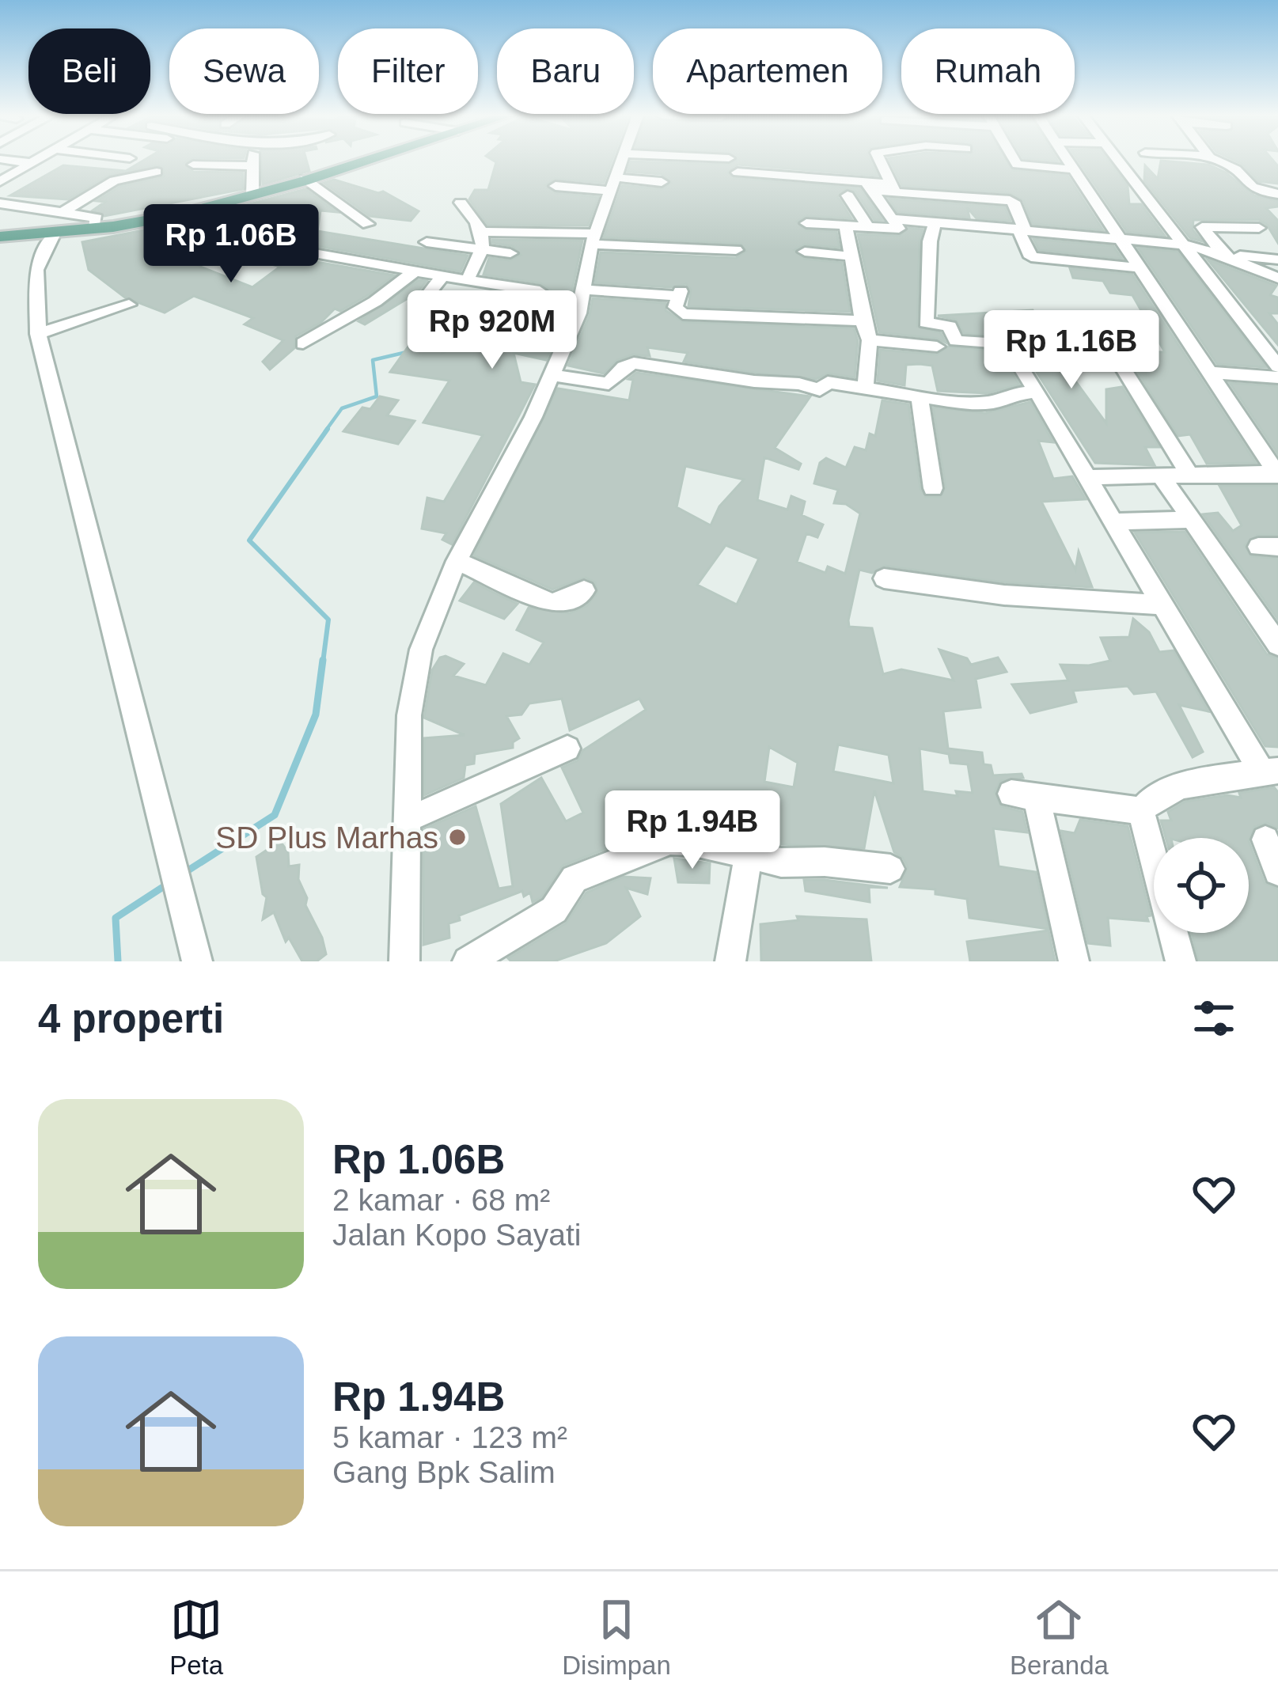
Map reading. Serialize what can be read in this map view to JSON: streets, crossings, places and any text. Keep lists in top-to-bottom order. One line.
{"places":["SD Plus Marhas"],"page":{"chip":["Beli","Sewa","Filter","Baru","Apartemen","Rumah"],"price":["Rp 1.06B","Rp 920M","Rp 1.16B","Rp 1.94B"],"heading":"4 properti","list":[{"name":"Rp 1.06B","note":"2 kamar · 68 m² · Jalan Kopo Sayati"},{"name":"Rp 1.94B","note":"5 kamar · 123 m² · Gang Bpk Salim"}],"tabs":["Peta","Disimpan","Beranda"]}}
